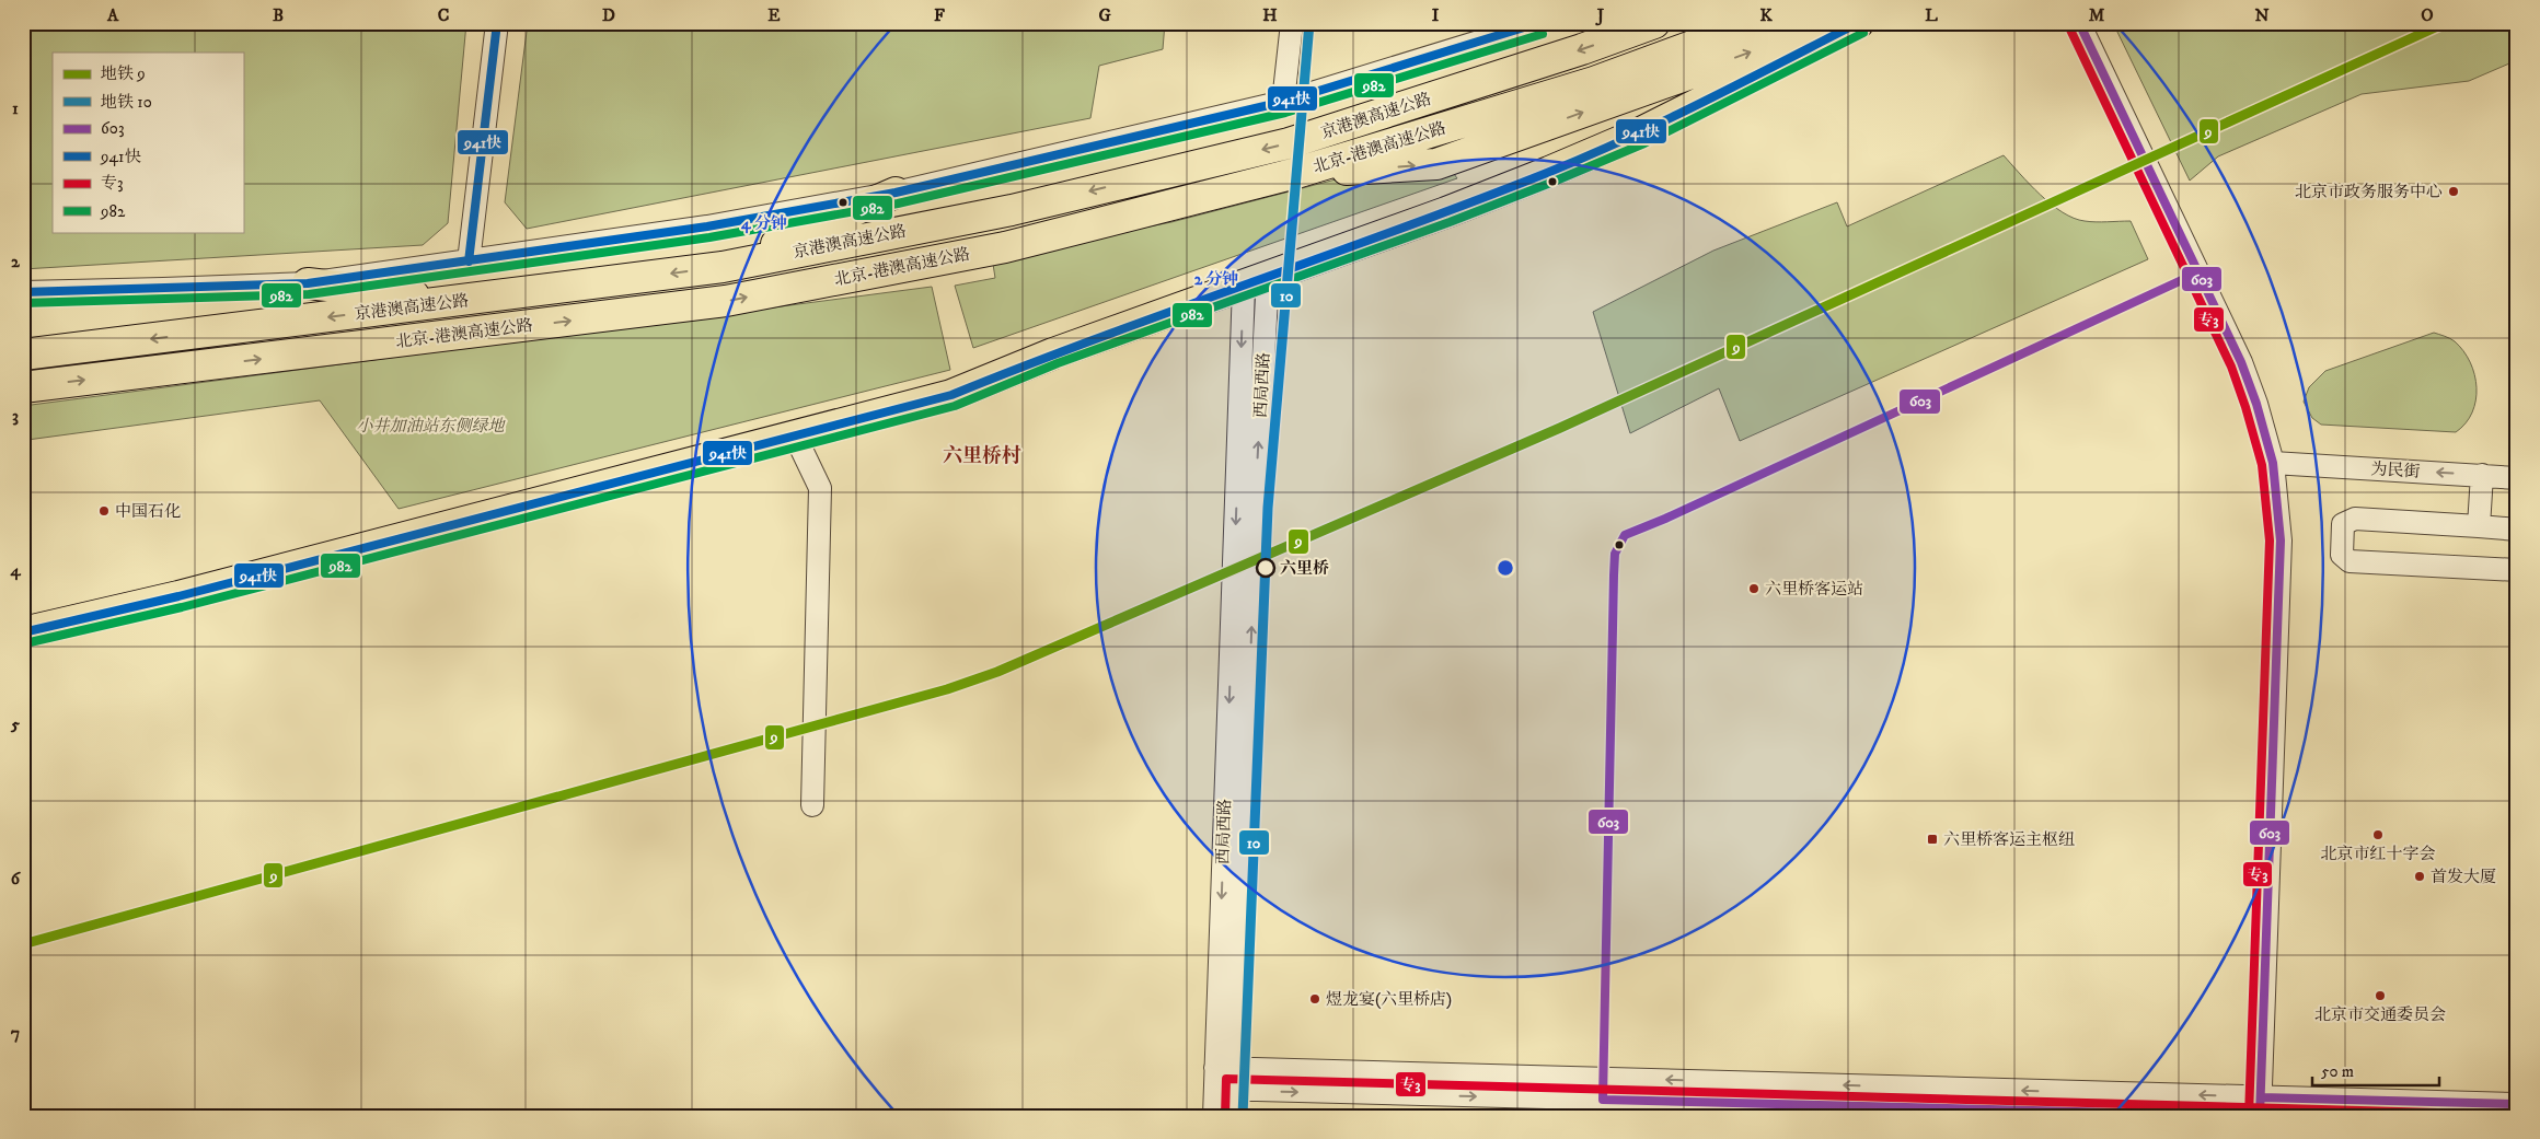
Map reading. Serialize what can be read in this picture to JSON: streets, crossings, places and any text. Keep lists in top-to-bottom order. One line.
{"streets":{"highway":["京港澳高速公路","北京-港澳高速公路"],"street":["西局西路","为民街"]},"one_way":["为民街"],"districts":["六里桥村"],"parks":["小井加油站东侧绿地"],"places":{"other":["北京市政务服务中心","中国石化","六里桥","六里桥客运站","北京市红十字会","首发大厦","北京市交通委员会","煜龙宴(六里桥店)"],"transit":["六里桥客运主枢纽"]},"lines":["metro line 9","metro line 10","transit line 603","transit line 941快","transit line 专3","transit line 982"],"legend":["地铁 9","地铁 10","603","941快","专3","982"],"scale_bar":"50 m","grid":{"columns":["A","B","C","D","E","F","G","H","I","J","K","L","M","N","O"],"rows":["1","2","3","4","5","6","7"]},"rings":["4 分钟","2 分钟"]}
